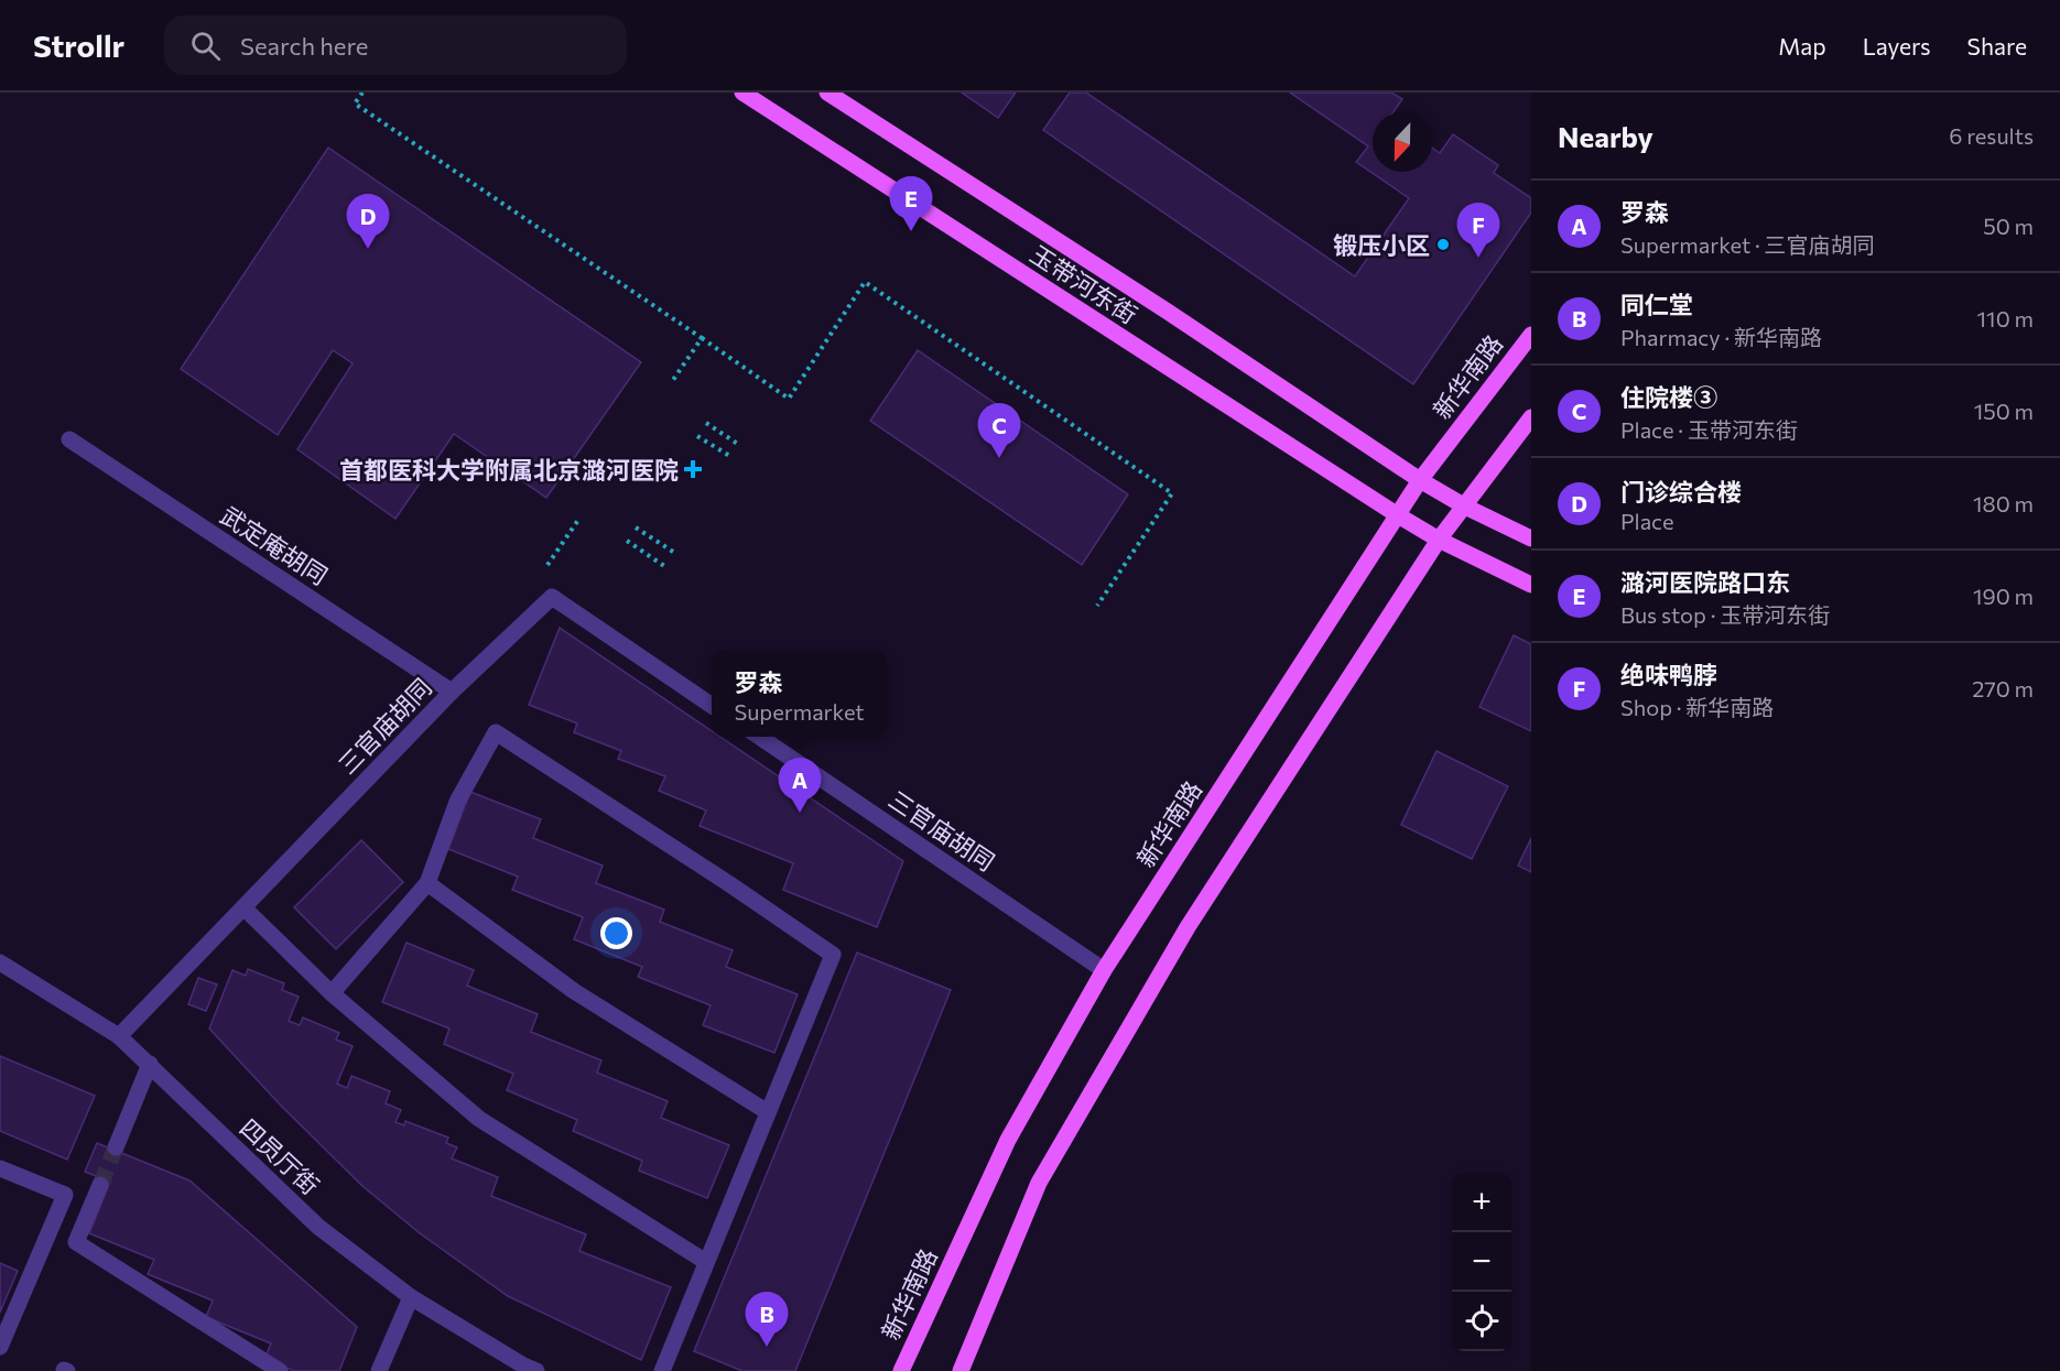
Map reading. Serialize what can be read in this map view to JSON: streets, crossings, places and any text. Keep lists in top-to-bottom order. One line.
{"streets":{"main road":["玉带河东街","新华南路"],"street":["武定庵胡同","三官庙胡同","四员厅街"]},"crossings":[["玉带河东街","新华南路"],["新华南路","三官庙胡同"],["武定庵胡同","三官庙胡同"],["三官庙胡同","四员厅街"]],"places":{"other":["锻压小区"],"health":["首都医科大学附属北京潞河医院"]},"north":"bottom","page":{"header":"Strollr","search":"Search here","nav":["Map","Layers","Share"],"heading":["Nearby","6 results"],"pins":["E","D","F","C","A","B"],"list":[{"mark":"A","name":"罗森","note":"Supermarket · 三官庙胡同","value":"50 m"},{"mark":"B","name":"同仁堂","note":"Pharmacy · 新华南路","value":"110 m"},{"mark":"C","name":"住院楼③","note":"Place · 玉带河东街","value":"150 m"},{"mark":"D","name":"门诊综合楼","note":"Place","value":"180 m"},{"mark":"E","name":"潞河医院路口东","note":"Bus stop · 玉带河东街","value":"190 m"},{"mark":"F","name":"绝味鸭脖","note":"Shop · 新华南路","value":"270 m"}],"popup":["罗森","Supermarket"],"map_buttons":["+","−"]}}
